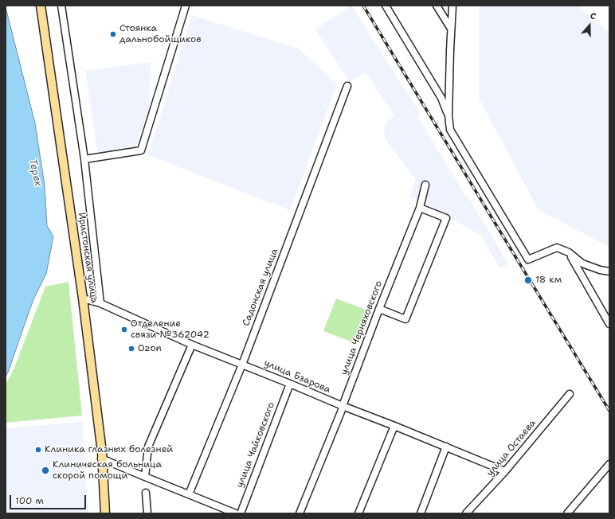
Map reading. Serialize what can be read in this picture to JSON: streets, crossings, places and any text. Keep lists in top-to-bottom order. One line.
{"streets":{"main road":["Иристонская улица"],"street":["Садонская улица","улица Черняховского","улица Бзарова","улица Чайковского","улица Остаева"]},"crossings":[["Иристонская улица","улица Бзарова"],["Садонская улица","улица Бзарова"],["улица Черняховского","улица Бзарова"],["улица Бзарова","улица Чайковского"],["улица Бзарова","улица Остаева"]],"water":["Терек"],"places":["Стоянка дальнобойщиков","18 км","Отделение связи №362042","Ozon","Клиника глазных болезней","Клиническая больница скорой помощи"],"scale_bar":"100 m","north":"top"}
